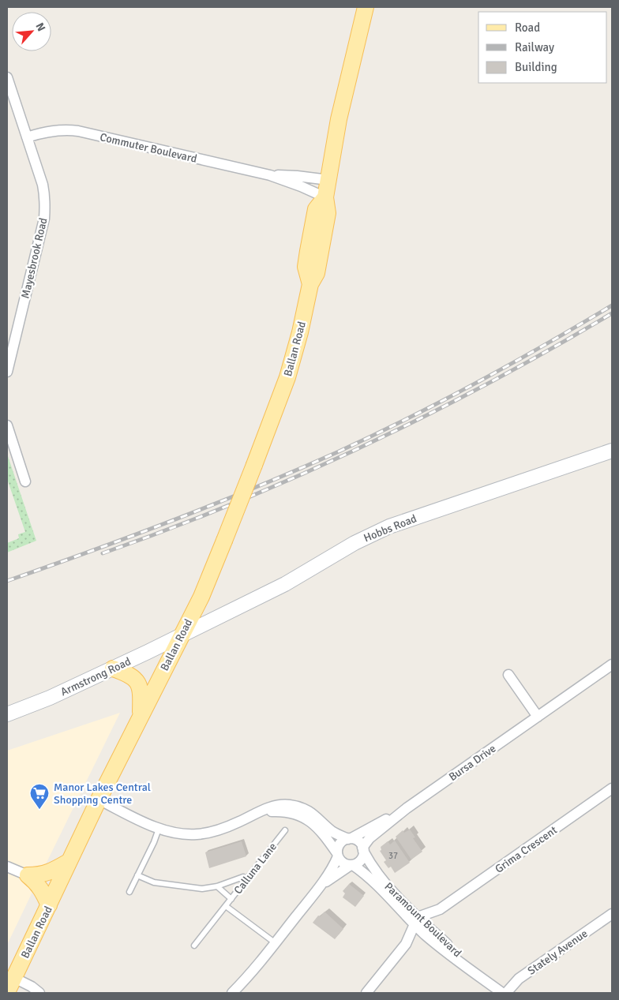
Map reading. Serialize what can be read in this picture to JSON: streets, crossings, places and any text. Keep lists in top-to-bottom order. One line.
{"streets":{"main road":["Ballan Road"],"street":["Commuter Boulevard","Mayesbrook Road","Hobbs Road","Armstrong Road","Bursa Drive","Grima Crescent","Paramount Boulevard","Stately Avenue"],"lane":["Calluna Lane"]},"crossings":[["Commuter Boulevard","Mayesbrook Road"],["Commuter Boulevard","Ballan Road"],["Ballan Road","Hobbs Road"],["Ballan Road","Armstrong Road"],["Hobbs Road","Armstrong Road"],["Bursa Drive","Paramount Boulevard"],["Grima Crescent","Paramount Boulevard"]],"places":{"supermarket":["Manor Lakes Central Shopping Centre"]},"house_numbers":["37"],"legend":["Road","Railway","Building"],"north":"top right"}
